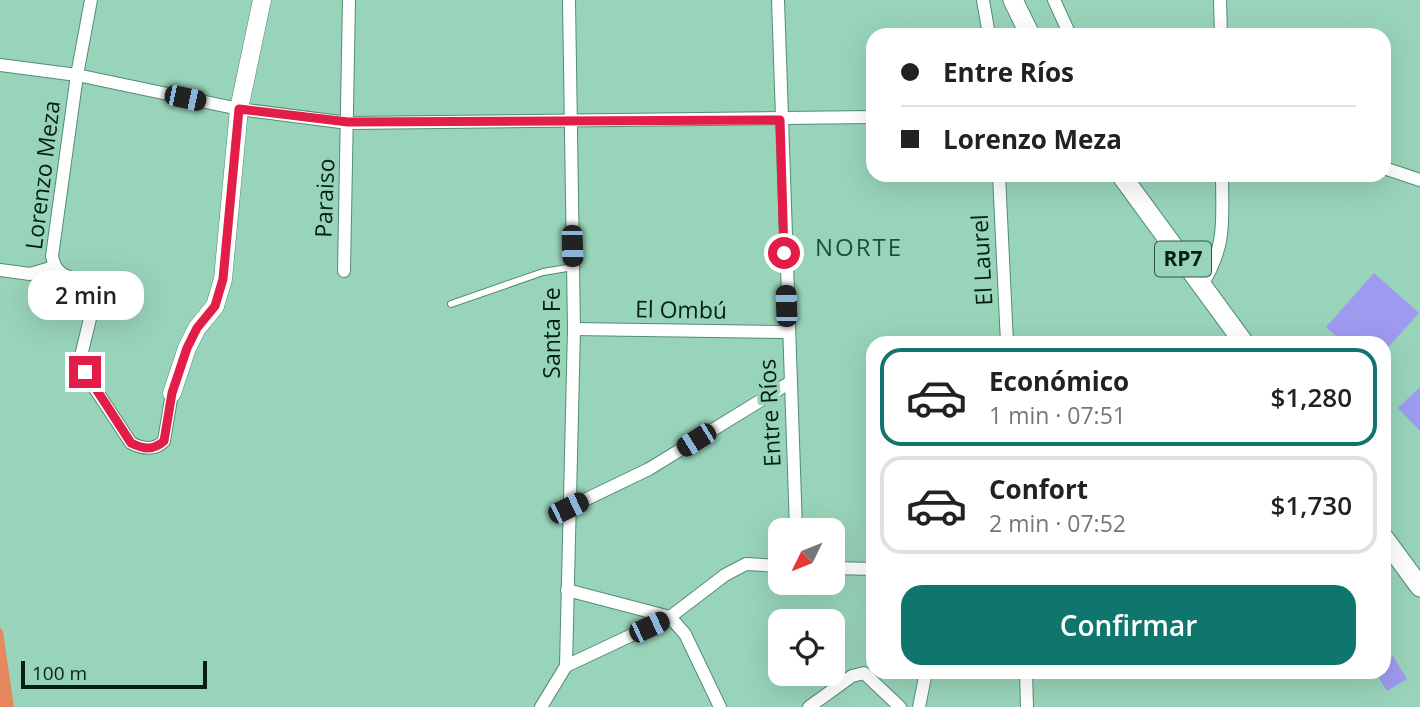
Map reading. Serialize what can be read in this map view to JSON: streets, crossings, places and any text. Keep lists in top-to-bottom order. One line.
{"streets":{"main road":["RP7"],"street":["Lorenzo Meza","Paraiso","El Laurel","El Ombú","Santa Fe","Entre Ríos"]},"crossings":[["El Ombú","Santa Fe"],["El Ombú","Entre Ríos"]],"districts":["NORTE"],"scale_bar":"100 m","north":"bottom left","page":{"banner":["Entre Ríos","Lorenzo Meza"],"bubble":"2 min","list":[{"name":"Económico","note":"1 min · 07:51","value":"$1,280"},{"name":"Confort","note":"2 min · 07:52","value":"$1,730"}],"buttons":"Confirmar","scale":"100 m"}}
